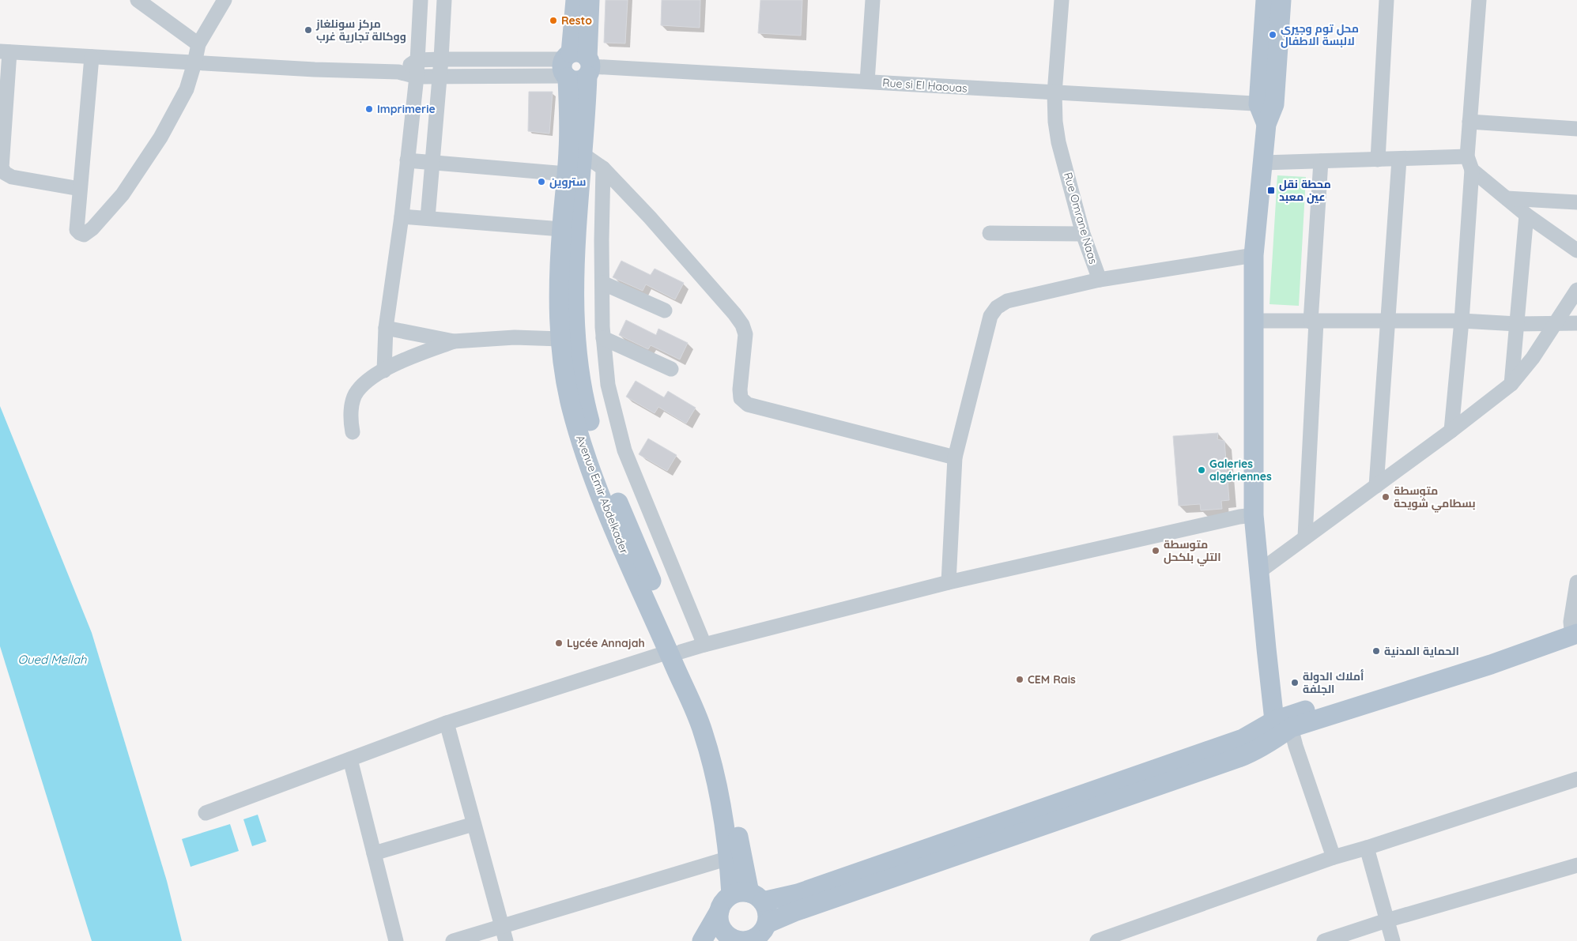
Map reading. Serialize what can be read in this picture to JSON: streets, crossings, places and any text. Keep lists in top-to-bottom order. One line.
{"streets":{"main road":["Avenue Emir Abdelkader"],"street":["Rue si El Haouas","Rue Omrane Naas"]},"crossings":[["Rue si El Haouas","Rue Omrane Naas"],["Rue si El Haouas","Avenue Emir Abdelkader"]],"water":["Oued Mellah"],"places":{"other":["Resto","مركز سونلغاز ووكالة تجارية غرب","محل توم وجيري لالبسة الاطفال","Imprimerie","ستروين","Galeries algériennes","متوسطة بسطامي شويحة","متوسطة التلي بلكحل","Lycée Annajah","الحماية المدنية","CEM Rais","أملاك الدولة الجلفة"],"transit":["محطة نقل عين معبد"]}}
